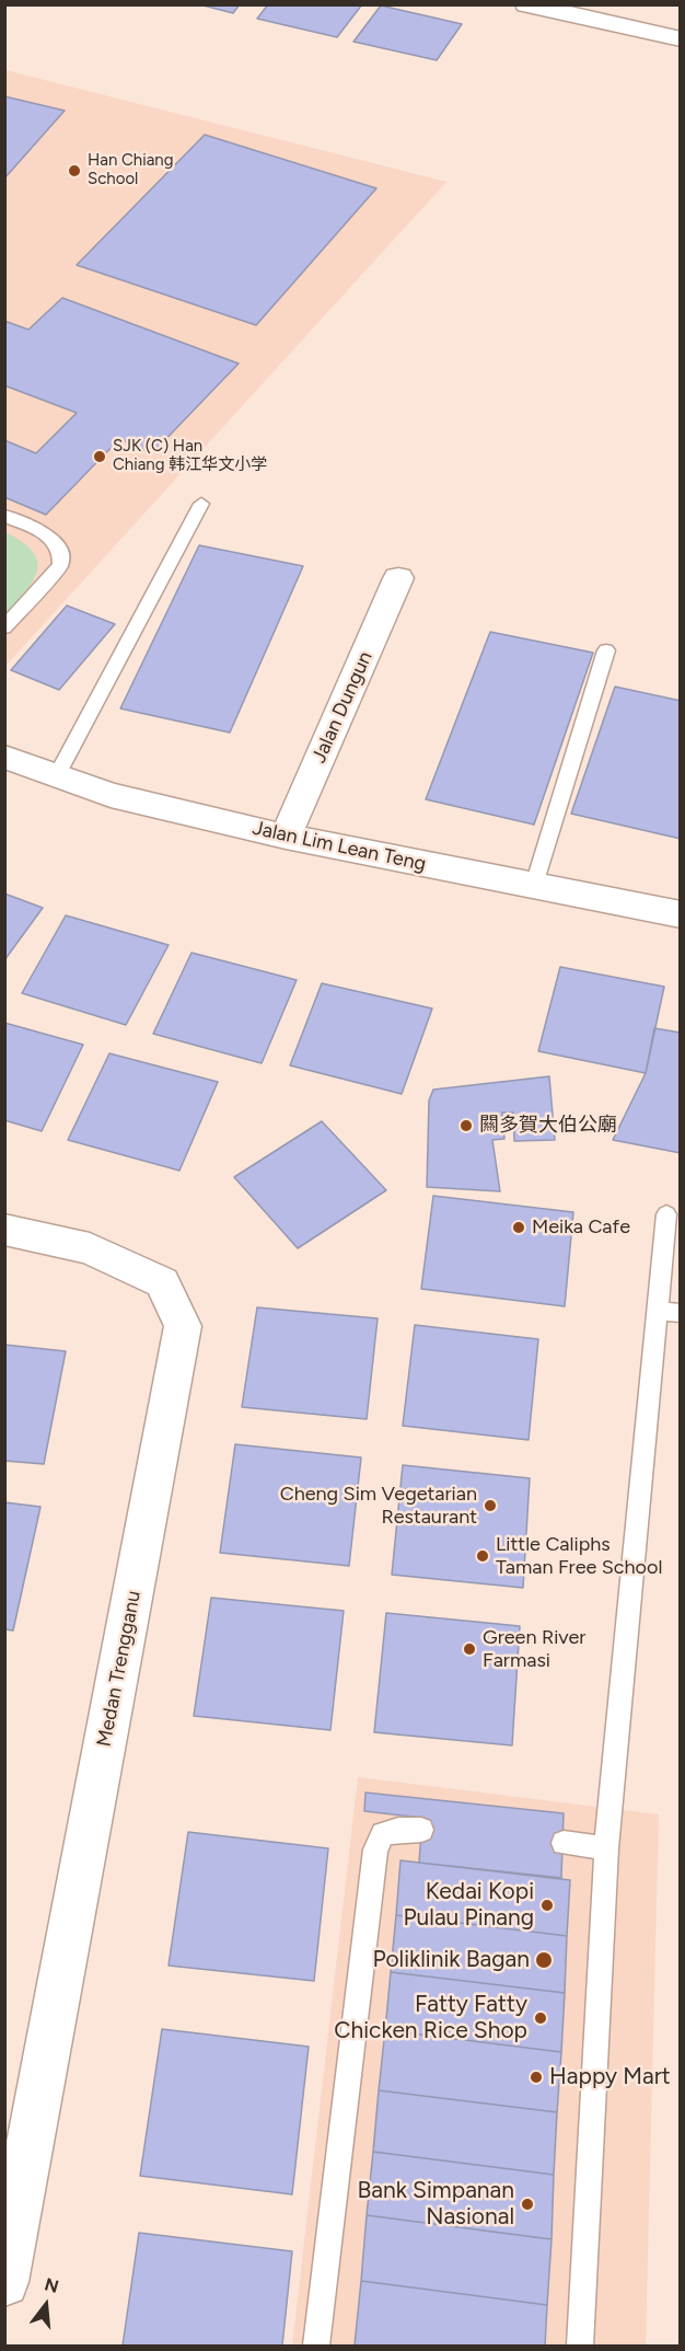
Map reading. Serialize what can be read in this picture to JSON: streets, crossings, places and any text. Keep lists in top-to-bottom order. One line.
{"streets":{"street":["Jalan Dungun","Jalan Lim Lean Teng","Medan Trengganu"]},"crossings":[["Jalan Dungun","Jalan Lim Lean Teng"]],"places":["Han Chiang School","SJK (C) Han Chiang 韩江华文小学","闗多賀大伯公廟","Meika Cafe","Cheng Sim Vegetarian Restaurant","Little Caliphs Taman Free School","Green River Farmasi","Kedai Kopi Pulau Pinang","Poliklinik Bagan","Fatty Fatty Chicken Rice Shop","Happy Mart","Bank Simpanan Nasional"],"north":"top"}
